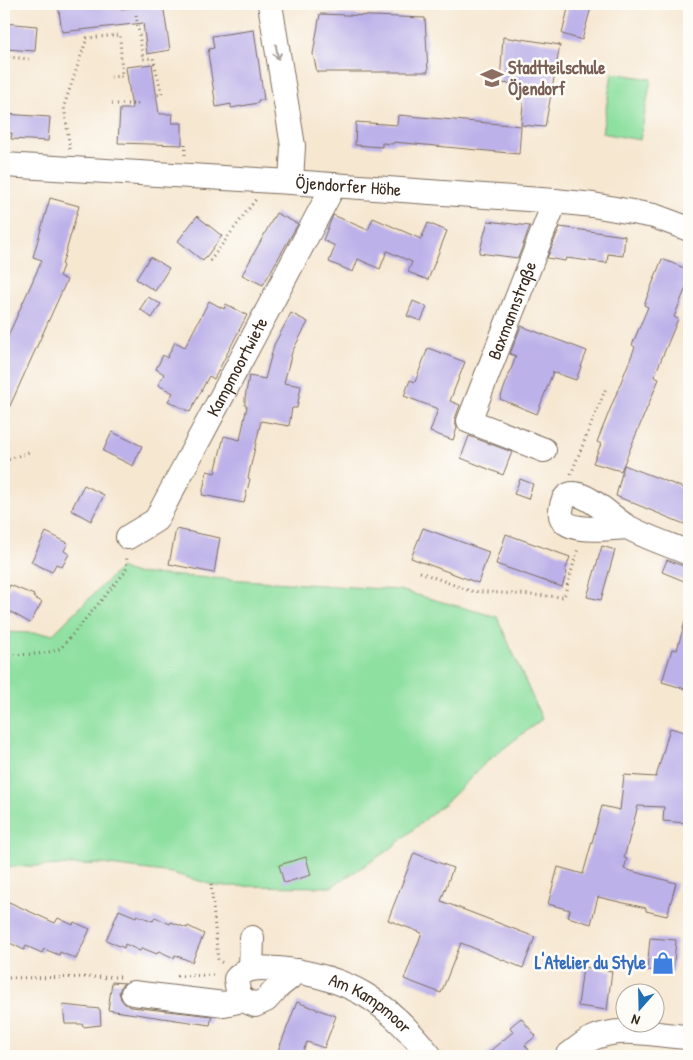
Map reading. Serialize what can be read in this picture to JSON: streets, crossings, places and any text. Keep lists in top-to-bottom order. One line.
{"streets":{"street":["Öjendorfer Höhe","Baxmannstraße","Kampmoortwiete","Am Kampmoor"]},"crossings":[["Öjendorfer Höhe","Baxmannstraße"],["Öjendorfer Höhe","Kampmoortwiete"]],"places":{"school or university":["Stadtteilschule Öjendorf"],"shop":["L'Atelier du Style"]},"north":"bottom"}
